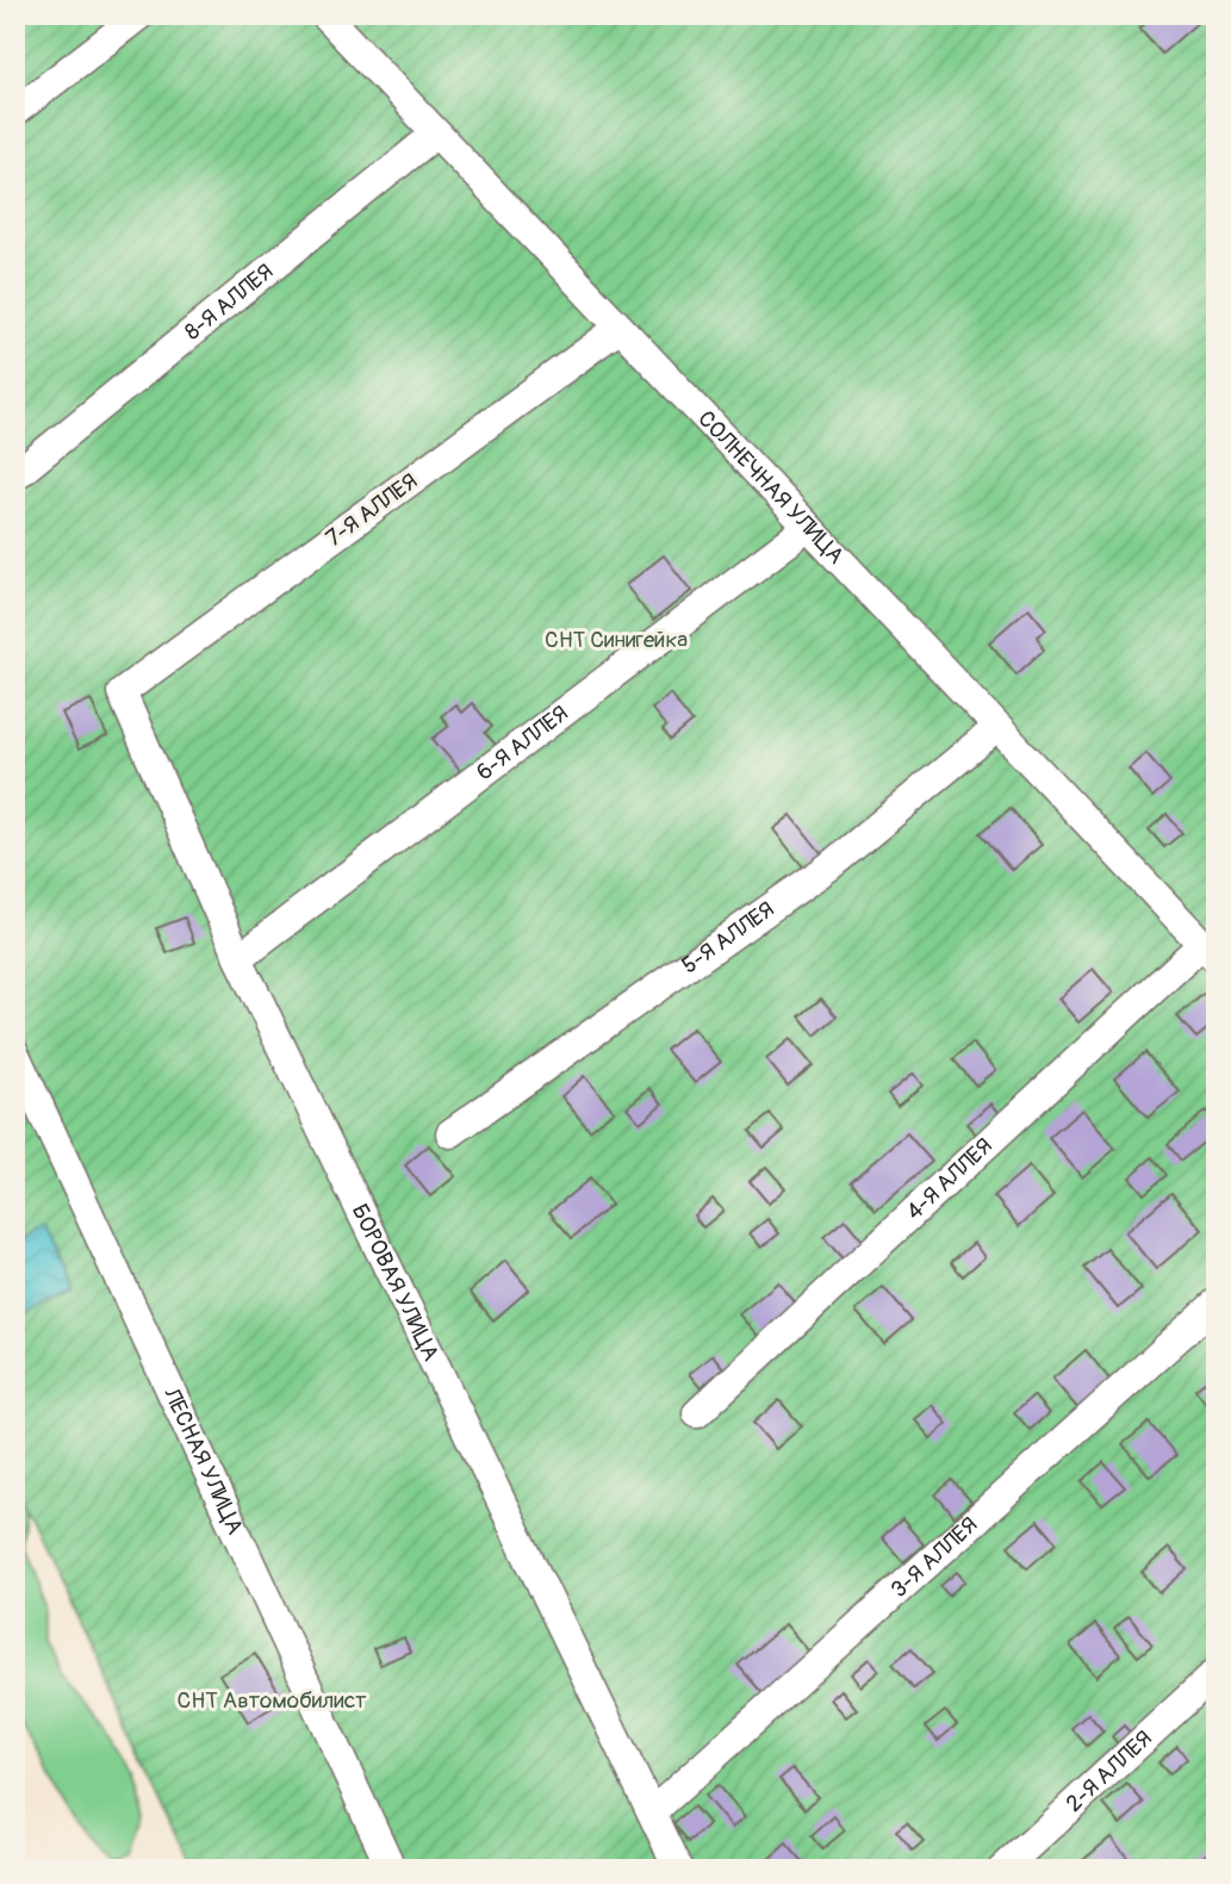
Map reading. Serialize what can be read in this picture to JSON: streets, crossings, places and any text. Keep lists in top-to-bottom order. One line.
{"streets":{"street":["8-Я АЛЛЕЯ","СОЛНЕЧНАЯ УЛИЦА","7-Я АЛЛЕЯ","6-Я АЛЛЕЯ","5-Я АЛЛЕЯ","4-Я АЛЛЕЯ","БОРОВАЯ УЛИЦА","ЛЕСНАЯ УЛИЦА","3-Я АЛЛЕЯ","2-Я АЛЛЕЯ"]},"crossings":[["8-Я АЛЛЕЯ","СОЛНЕЧНАЯ УЛИЦА"],["СОЛНЕЧНАЯ УЛИЦА","7-Я АЛЛЕЯ"],["СОЛНЕЧНАЯ УЛИЦА","6-Я АЛЛЕЯ"],["СОЛНЕЧНАЯ УЛИЦА","5-Я АЛЛЕЯ"],["СОЛНЕЧНАЯ УЛИЦА","4-Я АЛЛЕЯ"],["7-Я АЛЛЕЯ","БОРОВАЯ УЛИЦА"],["6-Я АЛЛЕЯ","БОРОВАЯ УЛИЦА"],["БОРОВАЯ УЛИЦА","3-Я АЛЛЕЯ"]],"parks":["СНТ Синигейка","СНТ Автомобилист"]}
